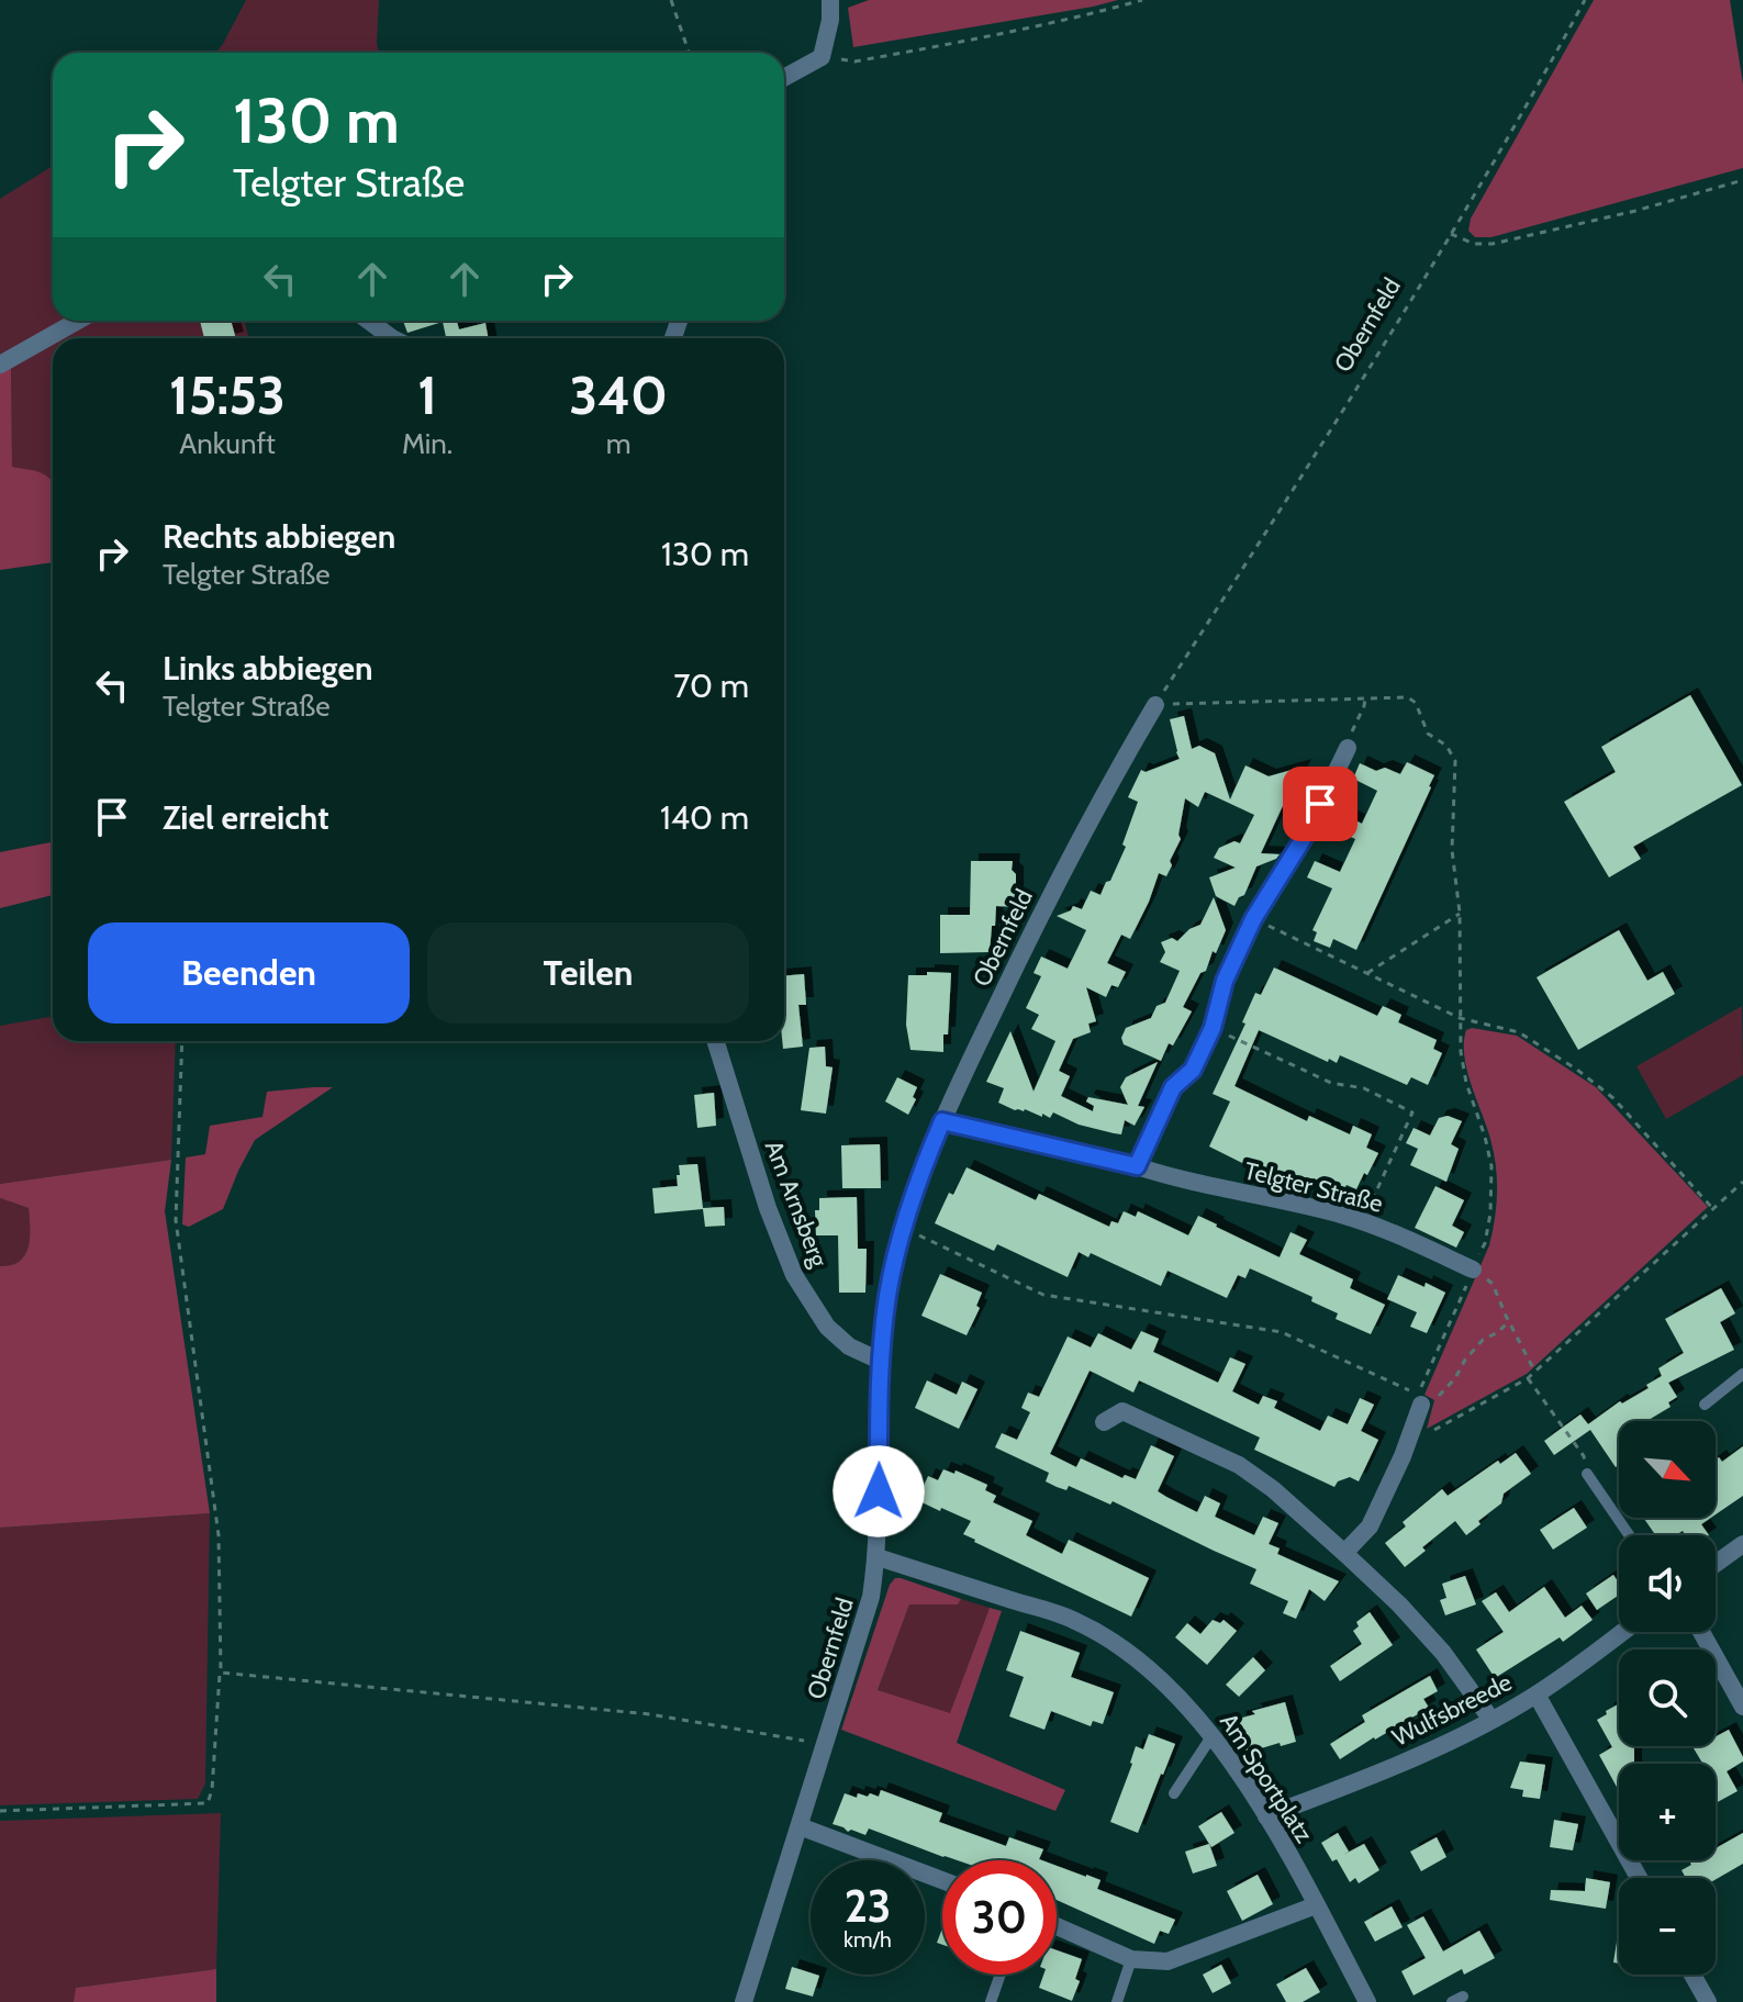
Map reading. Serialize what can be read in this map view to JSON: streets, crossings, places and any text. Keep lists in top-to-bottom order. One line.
{"streets":{"street":["Obernfeld","Telgter Straße","Am Arnsberg","Wulfsbreede","Am Sportplatz"]},"crossings":[["Obernfeld","Telgter Straße"],["Obernfeld","Am Arnsberg"],["Obernfeld","Am Sportplatz"],["Wulfsbreede","Am Sportplatz"]],"north":"bottom right","page":{"turn":["130 m","Telgter Straße"],"eta":["15:53","Ankunft","1","Min.","340","m"],"list":[{"name":"Rechts abbiegen","note":"Telgter Straße","value":"130 m"},{"name":"Links abbiegen","note":"Telgter Straße","value":"70 m"},{"name":"Ziel erreicht","value":"140 m"}],"buttons":["Beenden","Teilen"],"map_buttons":["+","−"],"speed":"23 km/h","limit":"30"}}
